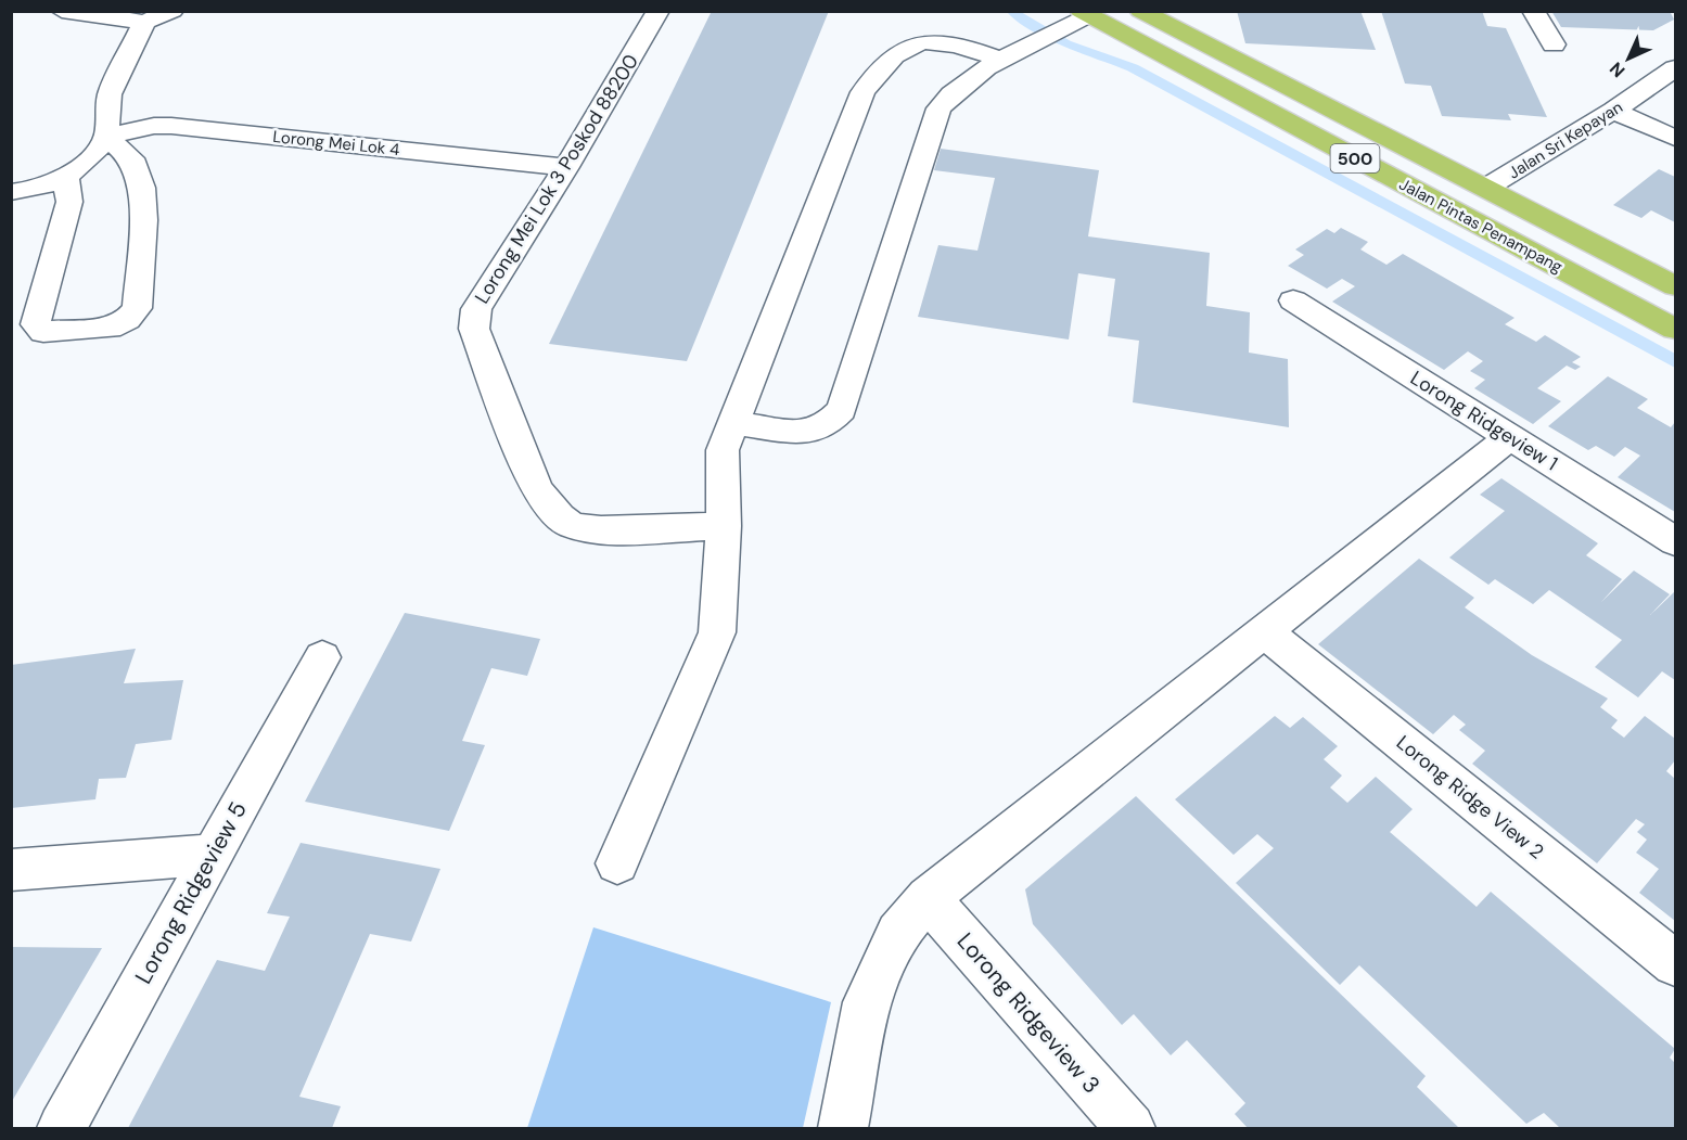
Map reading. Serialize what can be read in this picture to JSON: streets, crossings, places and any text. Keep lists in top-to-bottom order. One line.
{"streets":{"main road":["500","Jalan Pintas Penampang"],"street":["Jalan Sri Kepayan","Lorong Mei Lok 4","Lorong Mei Lok 3 Poskod 88200","Lorong Ridgeview 1","Lorong Ridge View 2","Lorong Ridgeview 5","Lorong Ridgeview 3"]},"crossings":[["Jalan Sri Kepayan","Jalan Pintas Penampang"],["Lorong Mei Lok 4","Lorong Mei Lok 3 Poskod 88200"]],"north":"bottom left"}
